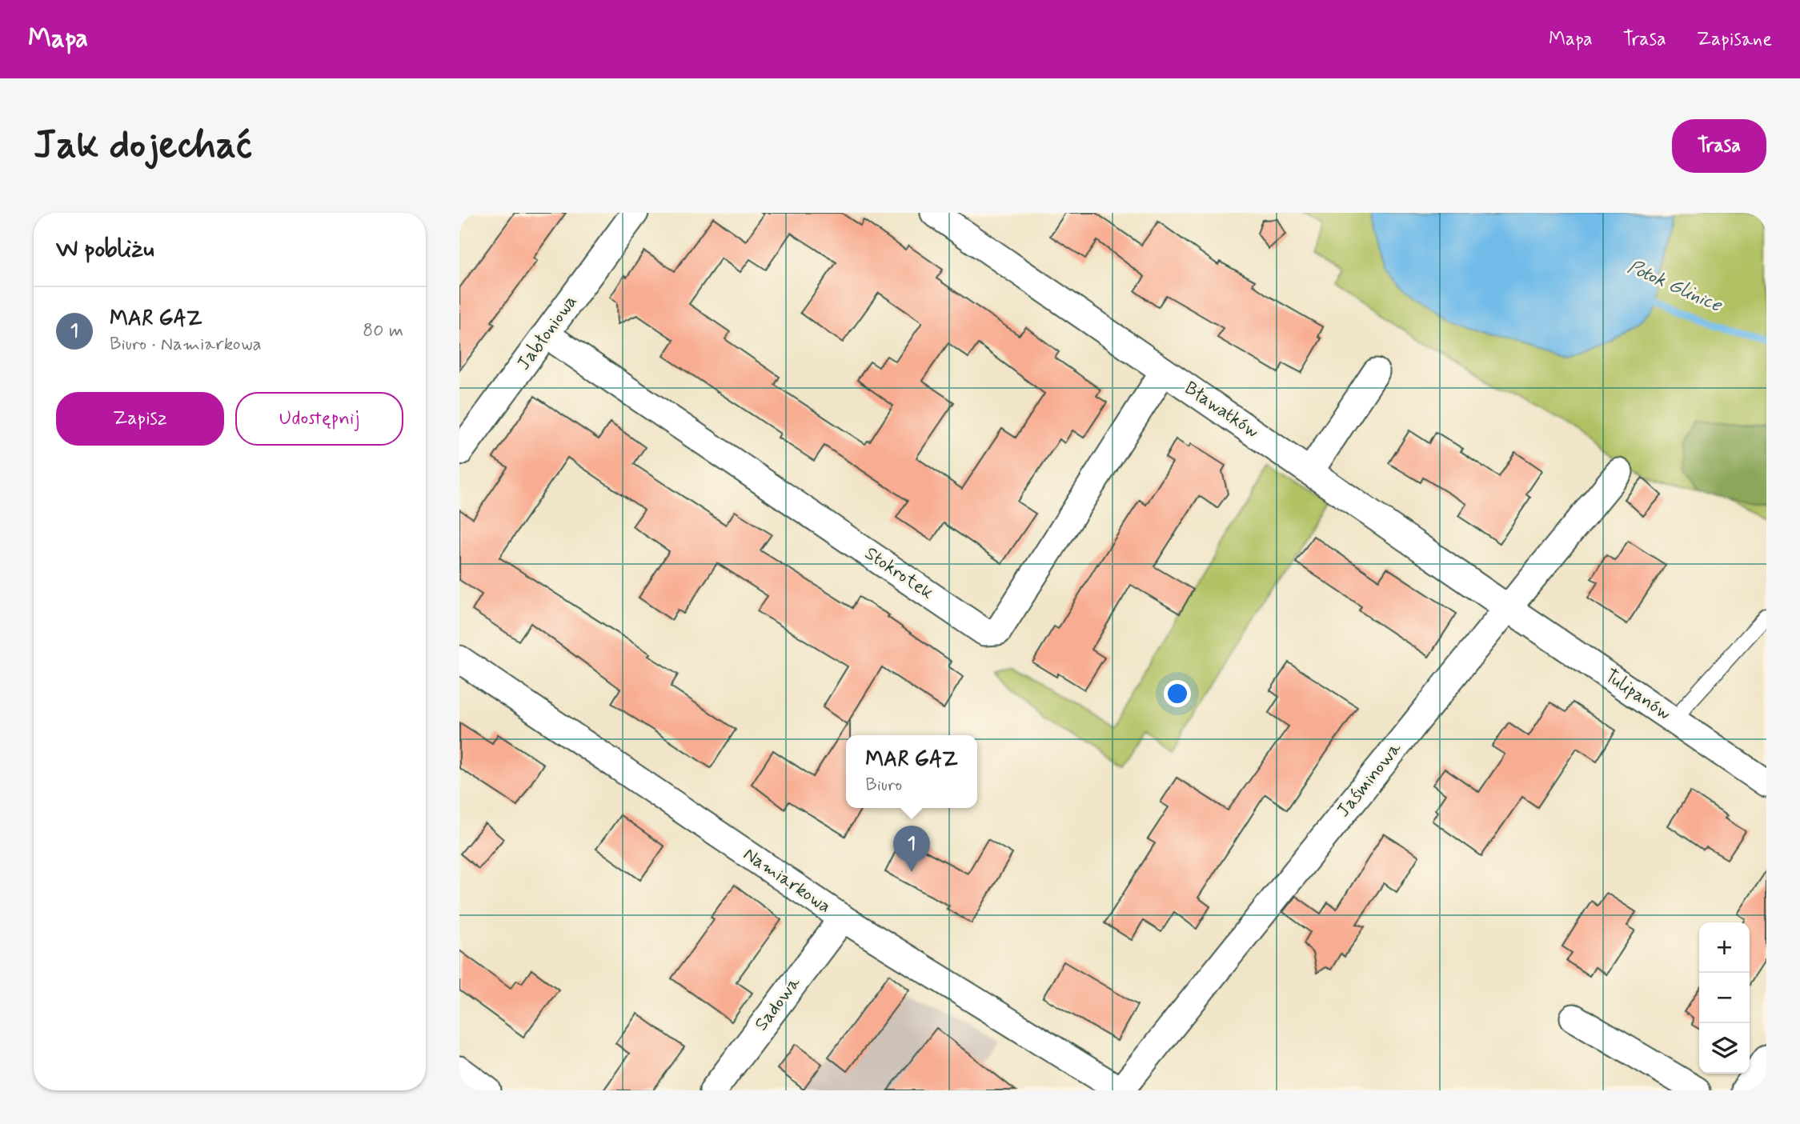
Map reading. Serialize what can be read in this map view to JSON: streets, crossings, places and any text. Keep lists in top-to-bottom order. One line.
{"streets":{"street":["Jabłoniowa","Bławatków","Stokrotek","Tulipanów","Jaśminowa","Namiarkowa","Sadowa"]},"crossings":[["Jabłoniowa","Stokrotek"],["Bławatków","Stokrotek"],["Bławatków","Tulipanów"],["Bławatków","Jaśminowa"],["Tulipanów","Jaśminowa"],["Jaśminowa","Namiarkowa"],["Namiarkowa","Sadowa"]],"water":["Potok Glinice"],"page":{"header":"Mapa","nav":["Mapa","Trasa","Zapisane"],"buttons":["Trasa",["Zapisz","Udostępnij"]],"title":"Jak dojechać","heading":"W pobliżu","list":[{"mark":"1","name":"MAR GAZ","note":"Biuro · Namiarkowa","value":"80 m"}],"popup":["MAR GAZ","Biuro"],"pins":"1","map_buttons":["+","−"]}}
